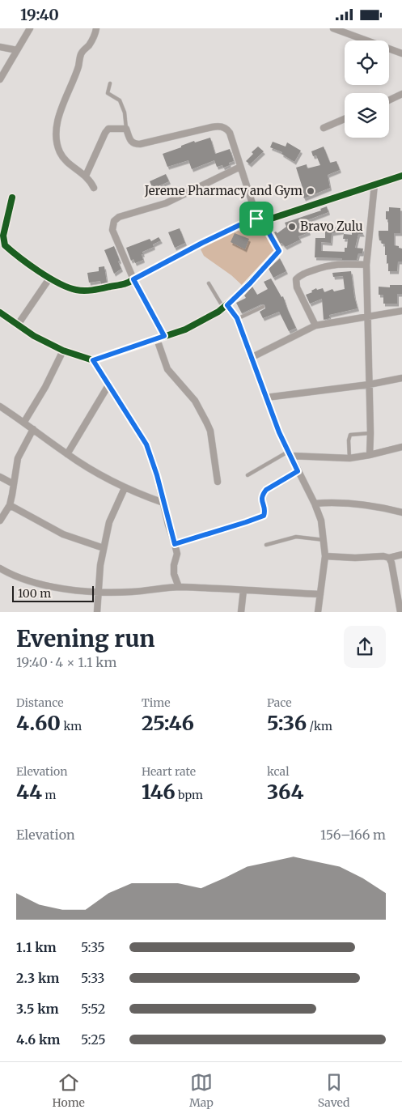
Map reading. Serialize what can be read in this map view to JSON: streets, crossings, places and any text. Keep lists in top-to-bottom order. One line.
{"places":["Jereme Pharmacy and Gym","Bravo Zulu"],"scale_bar":"100 m","page":{"status":"19:40","scale":"100 m","heading":["Evening run","19:40 · 4 × 1.1 km"],"stats":[["Distance","4.60 km"],["Time","25:46"],["Pace","5:36 /km"],["Elevation","44 m"],["Heart rate","146 bpm"],["kcal","364"]],"chart":["Elevation","156–166 m"],"list":[{"name":"1.1 km","note":"5:35"},{"name":"2.3 km","note":"5:33"},{"name":"3.5 km","note":"5:52"},{"name":"4.6 km","note":"5:25"}],"tabs":["Home","Map","Saved"]}}
